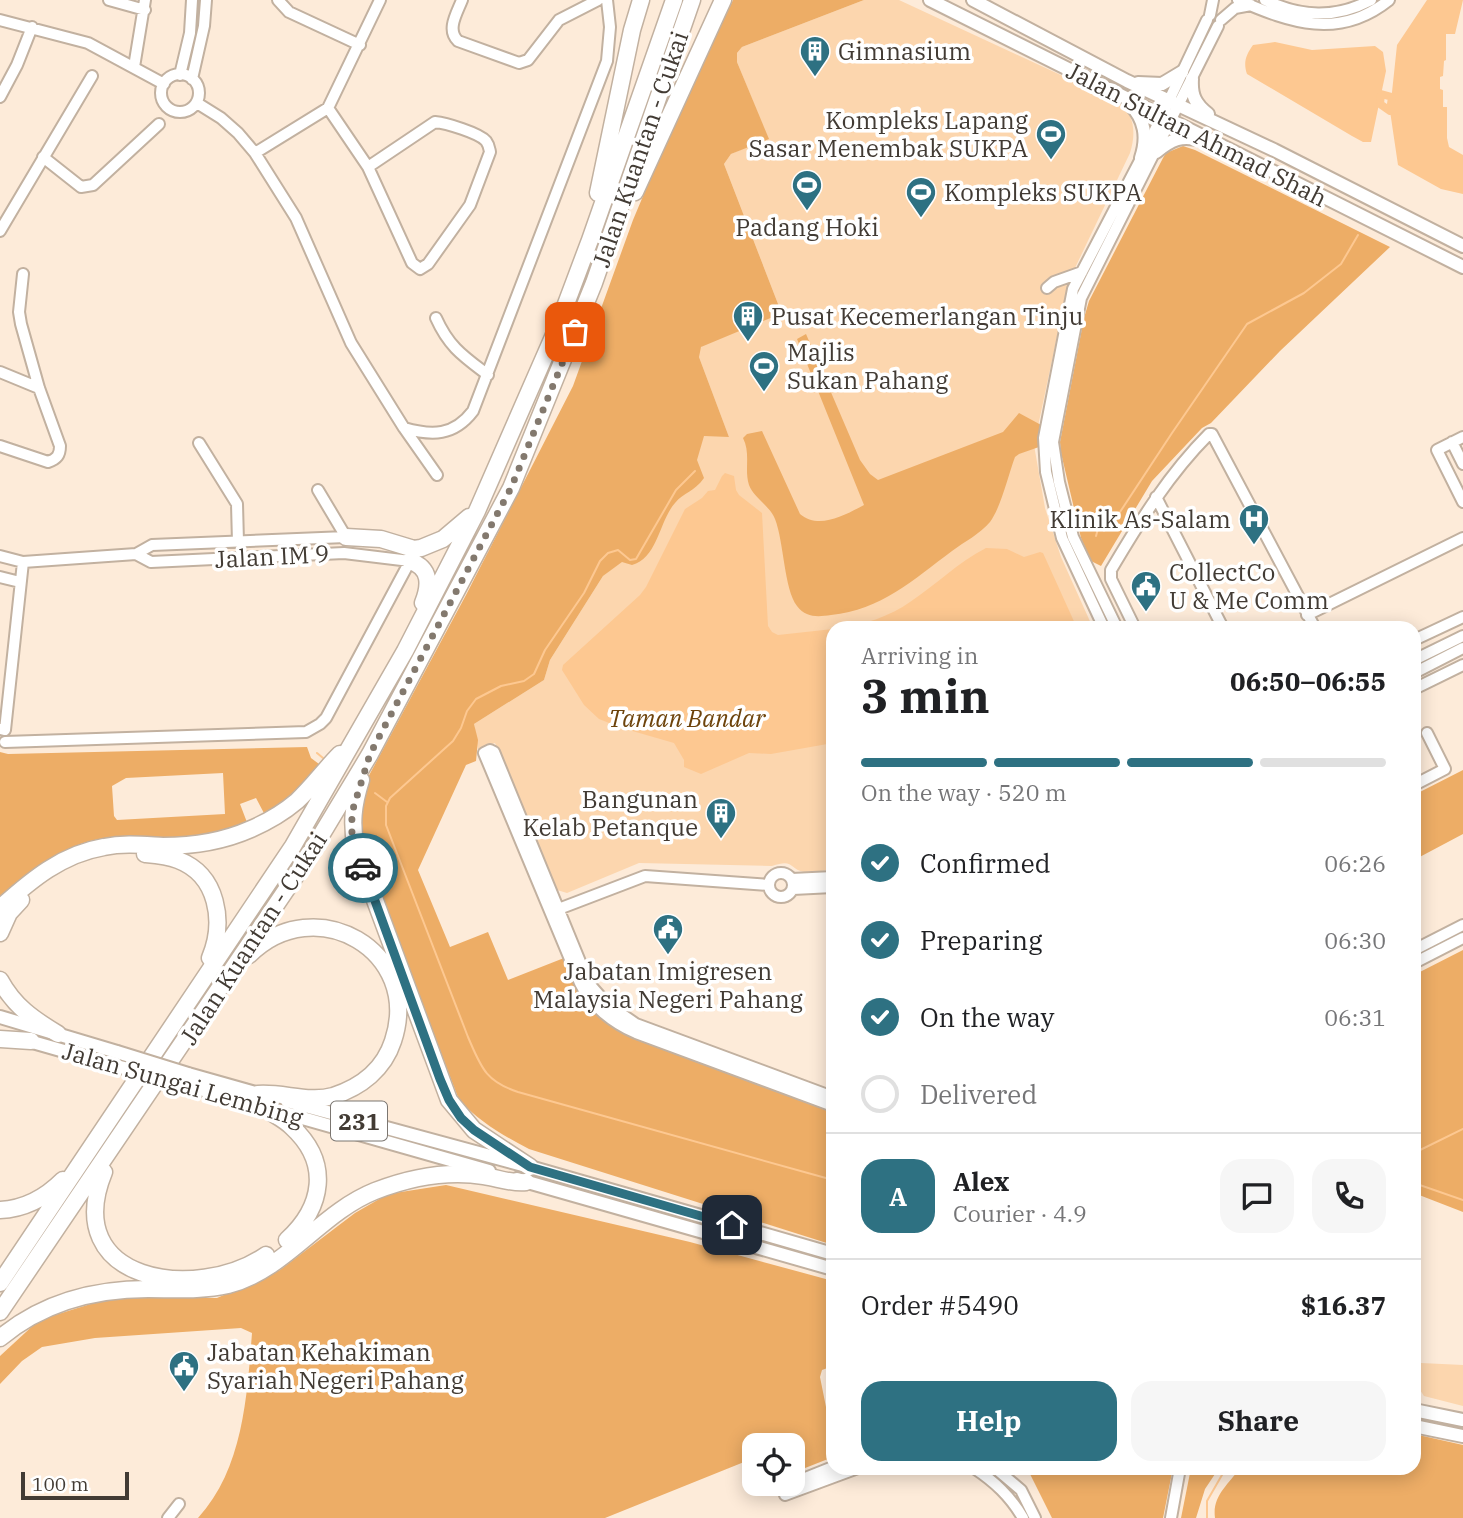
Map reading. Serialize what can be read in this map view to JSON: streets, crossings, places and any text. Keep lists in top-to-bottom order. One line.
{"streets":{"highway":["Jalan Kuantan - Cukai"],"main road":["Jalan Sultan Ahmad Shah","Jalan Sungai Lembing","231"],"street":["Jalan IM 9"]},"parks":["Taman Bandar"],"places":{"building":["Gimnasium","Pusat Kecemerlangan Tinju","Bangunan Kelab Petanque"],"sports":["Kompleks Lapang Sasar Menembak SUKPA","Padang Hoki","Kompleks SUKPA","Majlis Sukan Pahang"],"hospital":["Klinik As-Salam"],"public building":["CollectCo U & Me Comm","Jabatan Imigresen Malaysia Negeri Pahang","Jabatan Kehakiman Syariah Negeri Pahang"]},"scale_bar":"100 m","page":{"heading":["3 min","Arriving in","06:50–06:55"],"panel":["Alex","Courier · 4.9","Order #5490","$16.37"],"bar":"On the way · 520 m","list":[["Confirmed","06:26"],["Preparing","06:30"],["On the way","06:31"],"Delivered"],"round":"A","buttons":["Help","Share"],"scale":"100 m"}}
